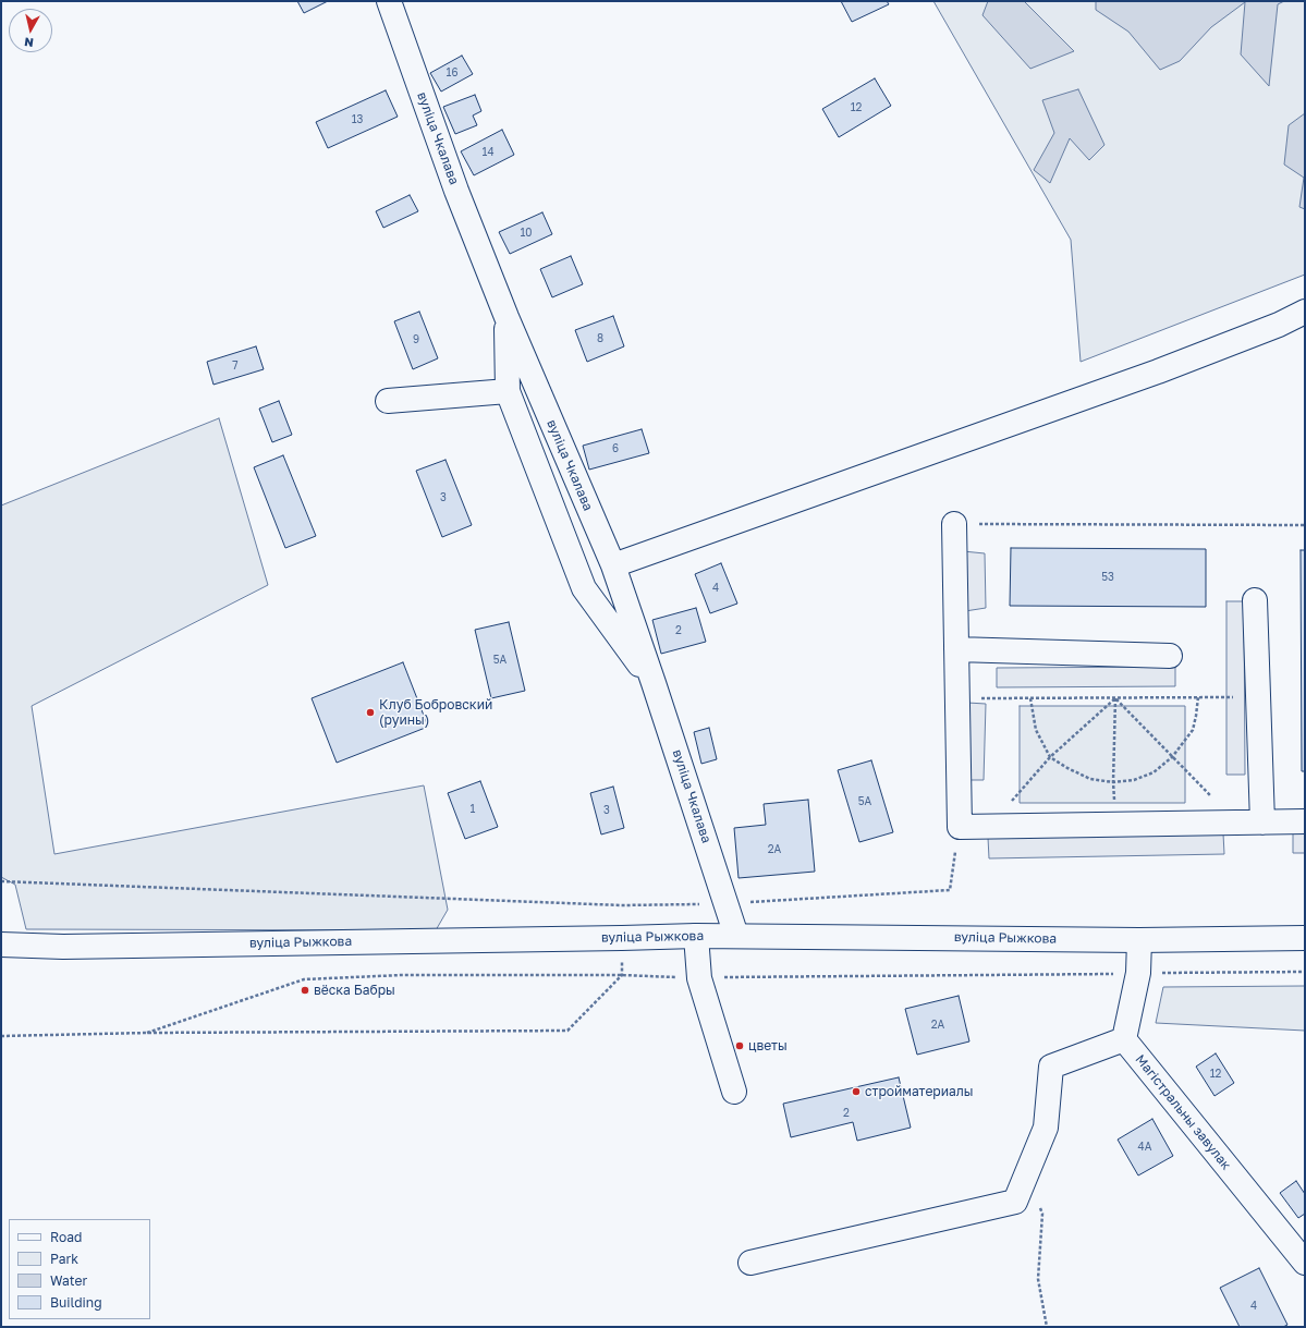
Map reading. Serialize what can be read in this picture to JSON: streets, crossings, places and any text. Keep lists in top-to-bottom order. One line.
{"streets":{"street":["вуліца Чкалава","вуліца Рыжкова","Магістральны завулак"]},"crossings":[["вуліца Чкалава","вуліца Рыжкова"]],"places":["Клуб Бобровский (руины)","вёска Бабры","цветы","стройматериалы"],"house_numbers":["16","12","13","14","10","8","9","7","6","3","53","4","2","5А","5А","1","3","2А","2А","12","2","4А","4"],"legend":["Road","Park","Water","Building"],"north":"bottom"}
